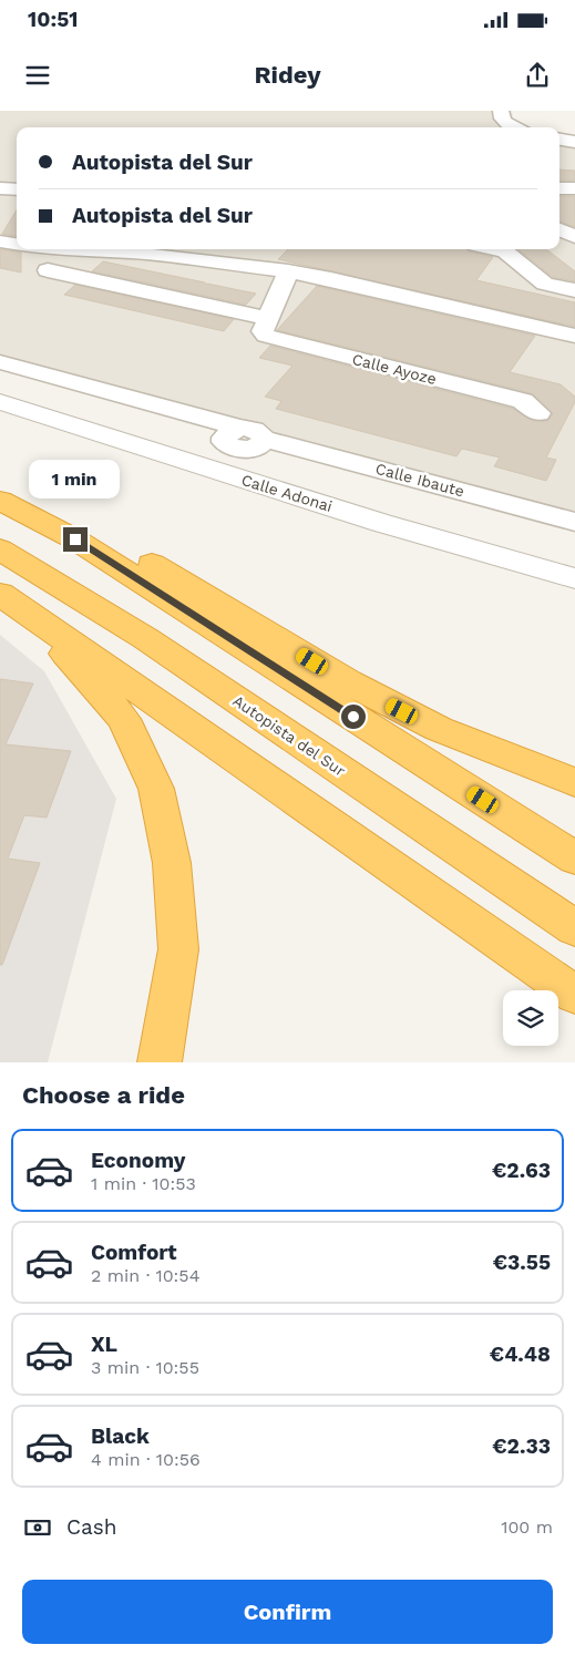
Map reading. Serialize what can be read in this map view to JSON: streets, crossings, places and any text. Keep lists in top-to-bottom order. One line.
{"streets":{"highway":["Autopista del Sur"],"street":["Calle Ayoze","Calle Ibaute","Calle Adonai"]},"page":{"status":"10:51","header":"Ridey","banner":["Autopista del Sur","Autopista del Sur"],"bubble":"1 min","heading":"Choose a ride","list":[{"name":"Economy","note":"1 min · 10:53","value":"€2.63"},{"name":"Comfort","note":"2 min · 10:54","value":"€3.55"},{"name":"XL","note":"3 min · 10:55","value":"€4.48"},{"name":"Black","note":"4 min · 10:56","value":"€2.33"}],"pay":["Cash","100 m"],"buttons":"Confirm"}}
